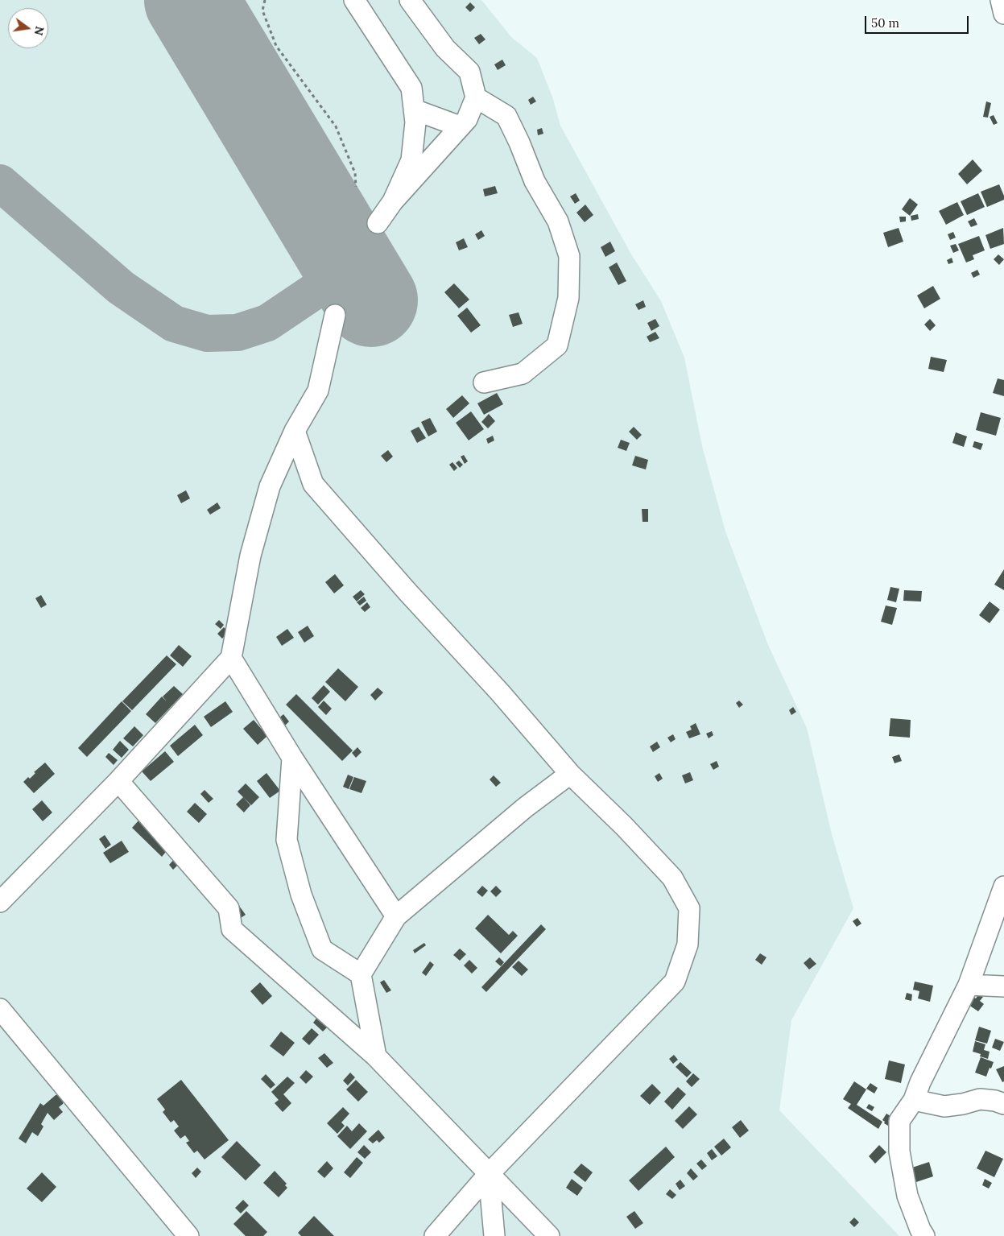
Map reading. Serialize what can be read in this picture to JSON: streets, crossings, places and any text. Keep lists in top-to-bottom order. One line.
{"scale_bar":"50 m","north":"right"}
